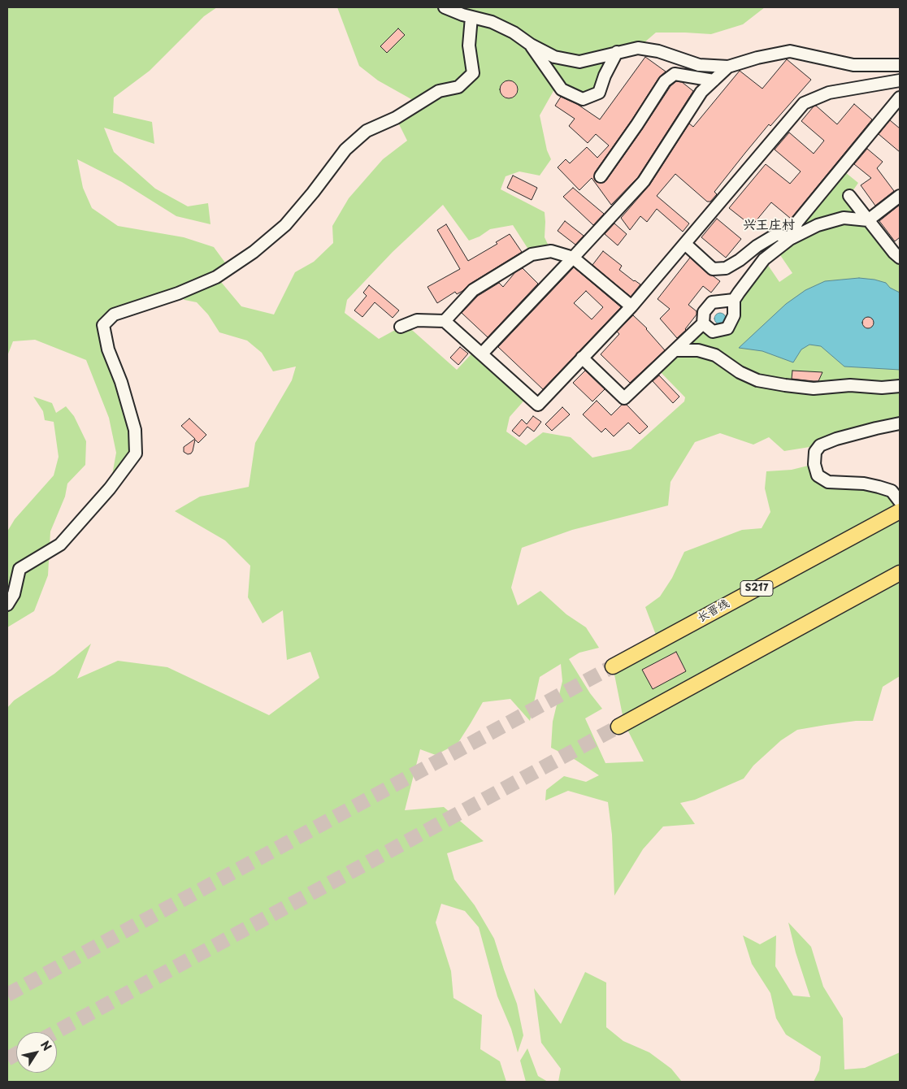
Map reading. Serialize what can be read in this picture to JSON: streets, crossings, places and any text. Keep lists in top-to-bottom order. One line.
{"streets":{"main road":["S217","长晋线"]},"districts":["兴王庄村"],"north":"top right"}
